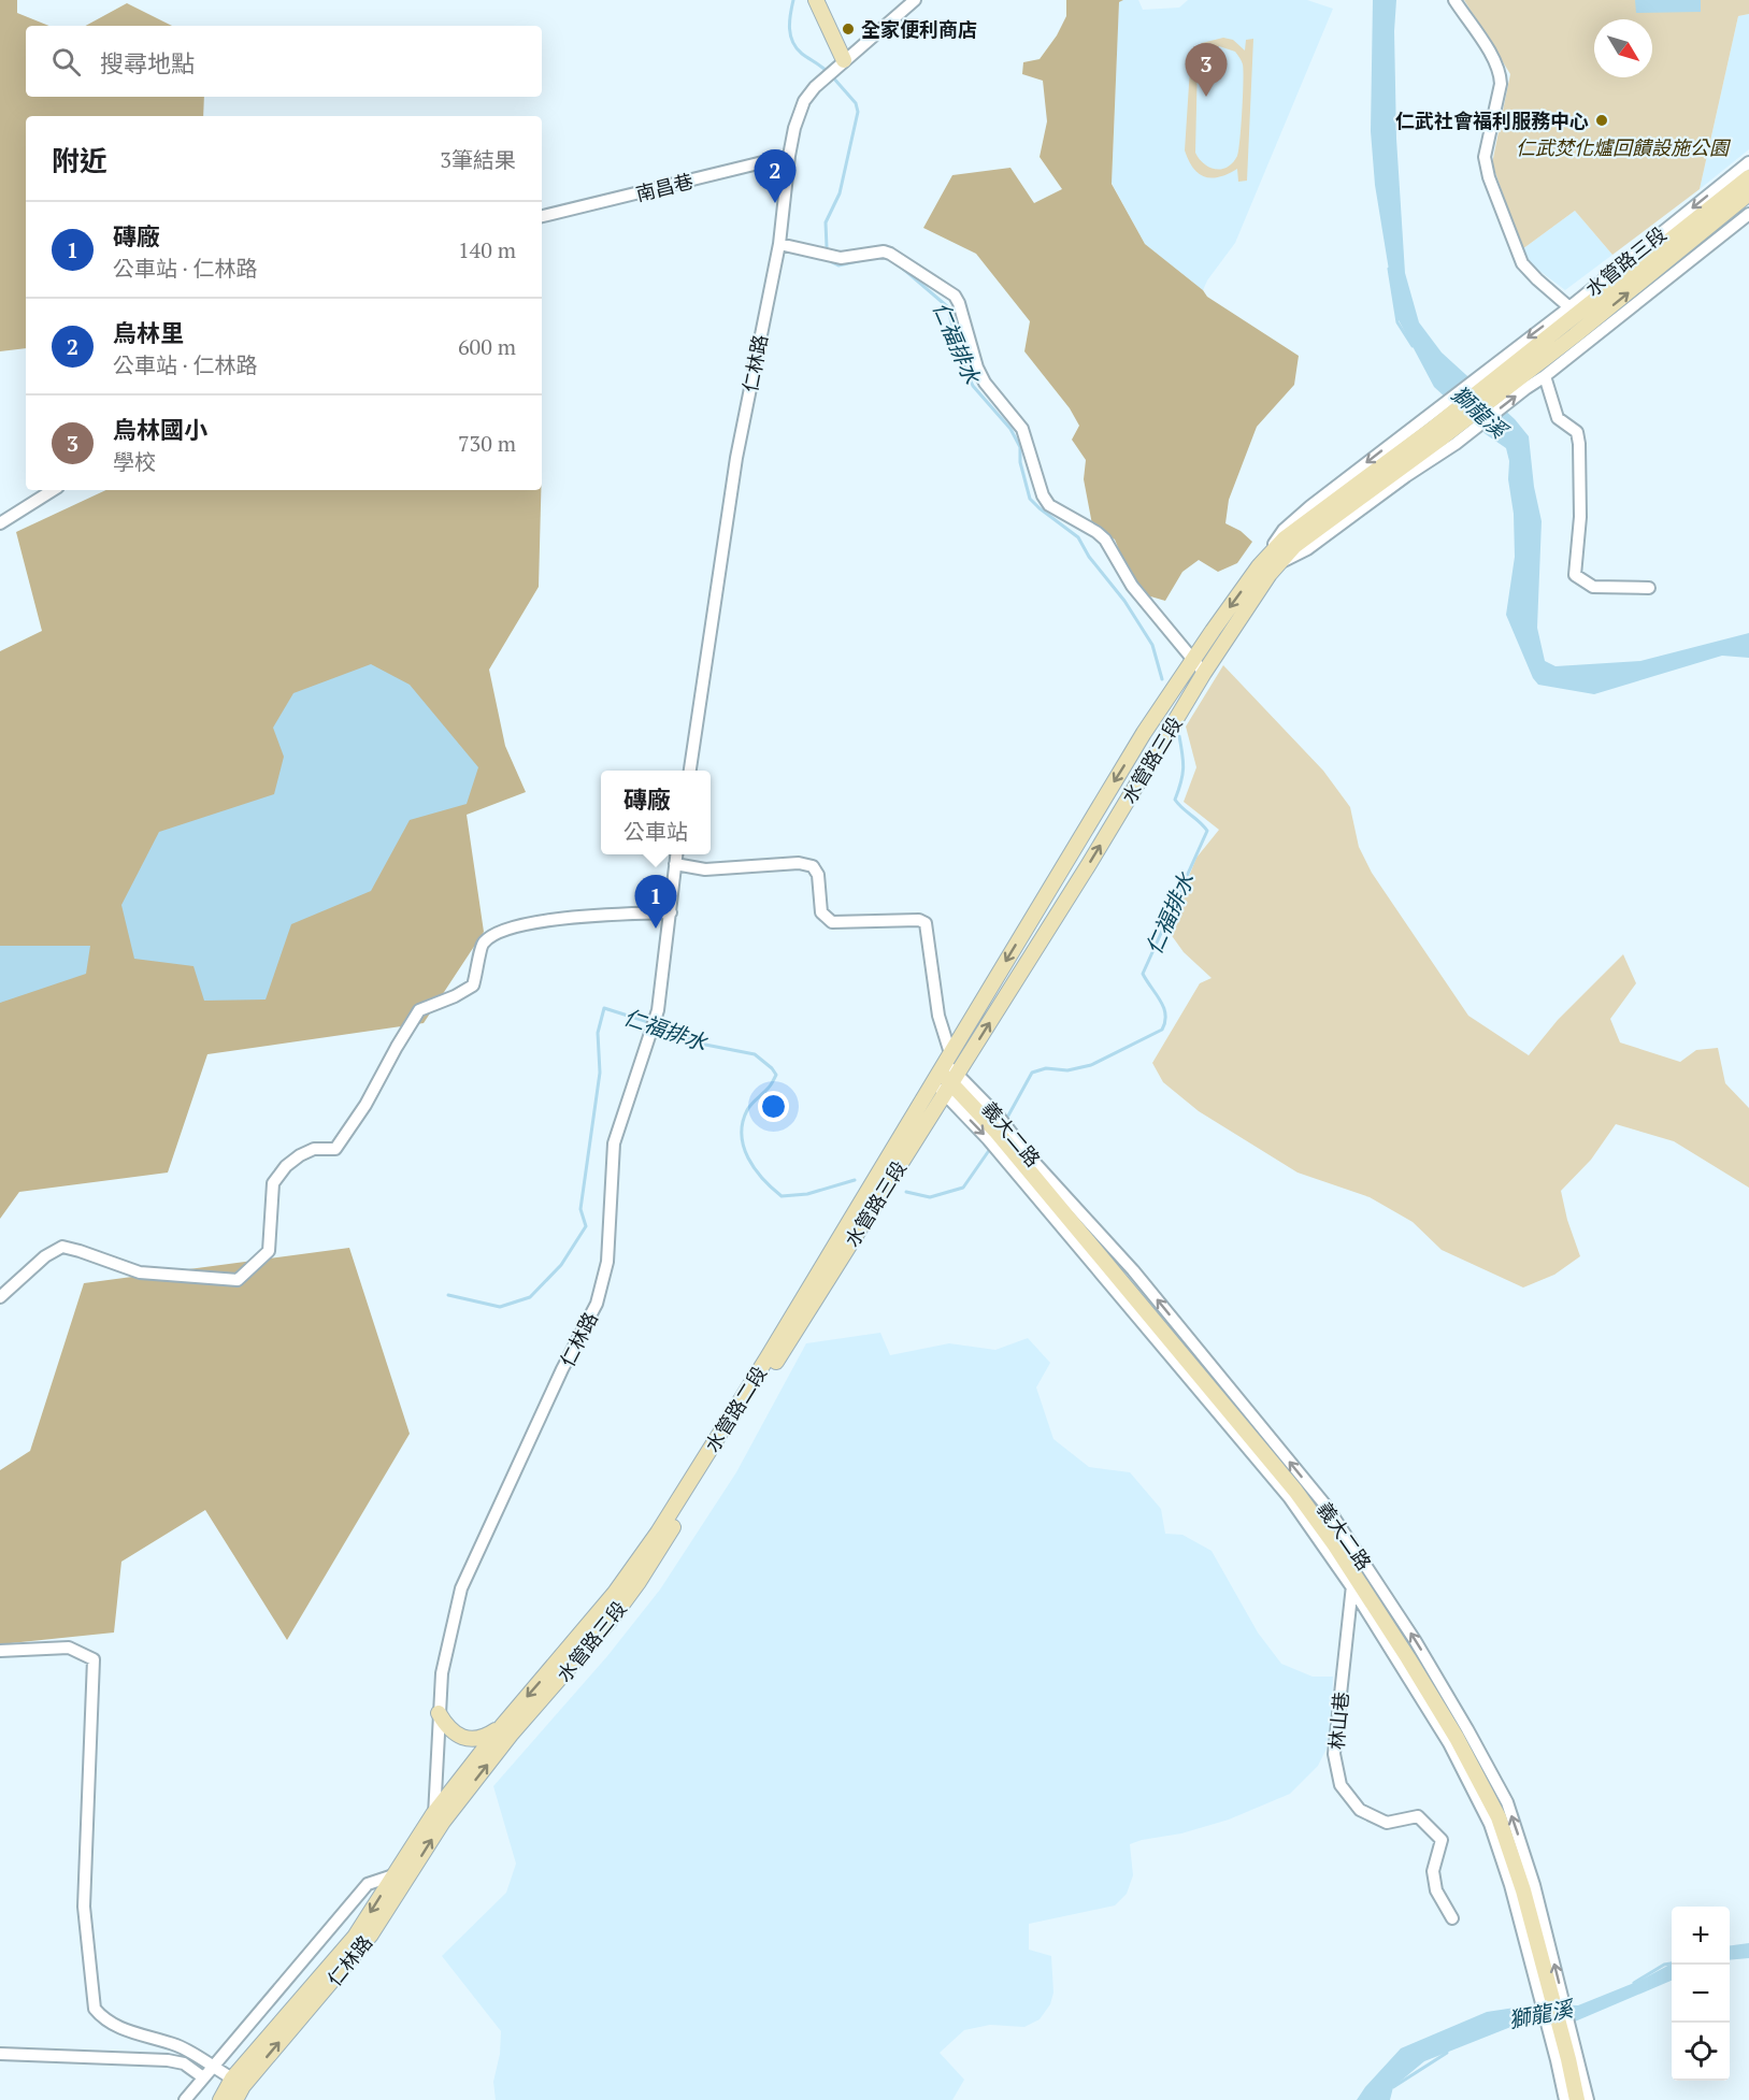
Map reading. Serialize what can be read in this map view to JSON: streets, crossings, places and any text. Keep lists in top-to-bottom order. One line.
{"streets":{"main road":["水管路三段","仁林路","義大二路","水管路二段"],"street":["南昌巷","林山巷"]},"crossings":[["南昌巷","仁林路"],["水管路三段","仁林路"],["水管路三段","義大二路"],["水管路三段","水管路二段"],["義大二路","水管路二段"],["義大二路","林山巷"]],"one_way":["水管路二段"],"water":["仁福排水","獅龍溪"],"parks":["仁武焚化爐回饋設施公園"],"places":["全家便利商店","仁武社會福利服務中心"],"north":"bottom right","page":{"search":"搜尋地點","pins":["3","2","1"],"heading":["附近","3筆結果"],"list":[{"mark":"1","name":"磚廠","note":"公車站 · 仁林路","value":"140 m"},{"mark":"2","name":"烏林里","note":"公車站 · 仁林路","value":"600 m"},{"mark":"3","name":"烏林國小","note":"學校","value":"730 m"}],"popup":["磚廠","公車站"],"map_buttons":["+","−"]}}
